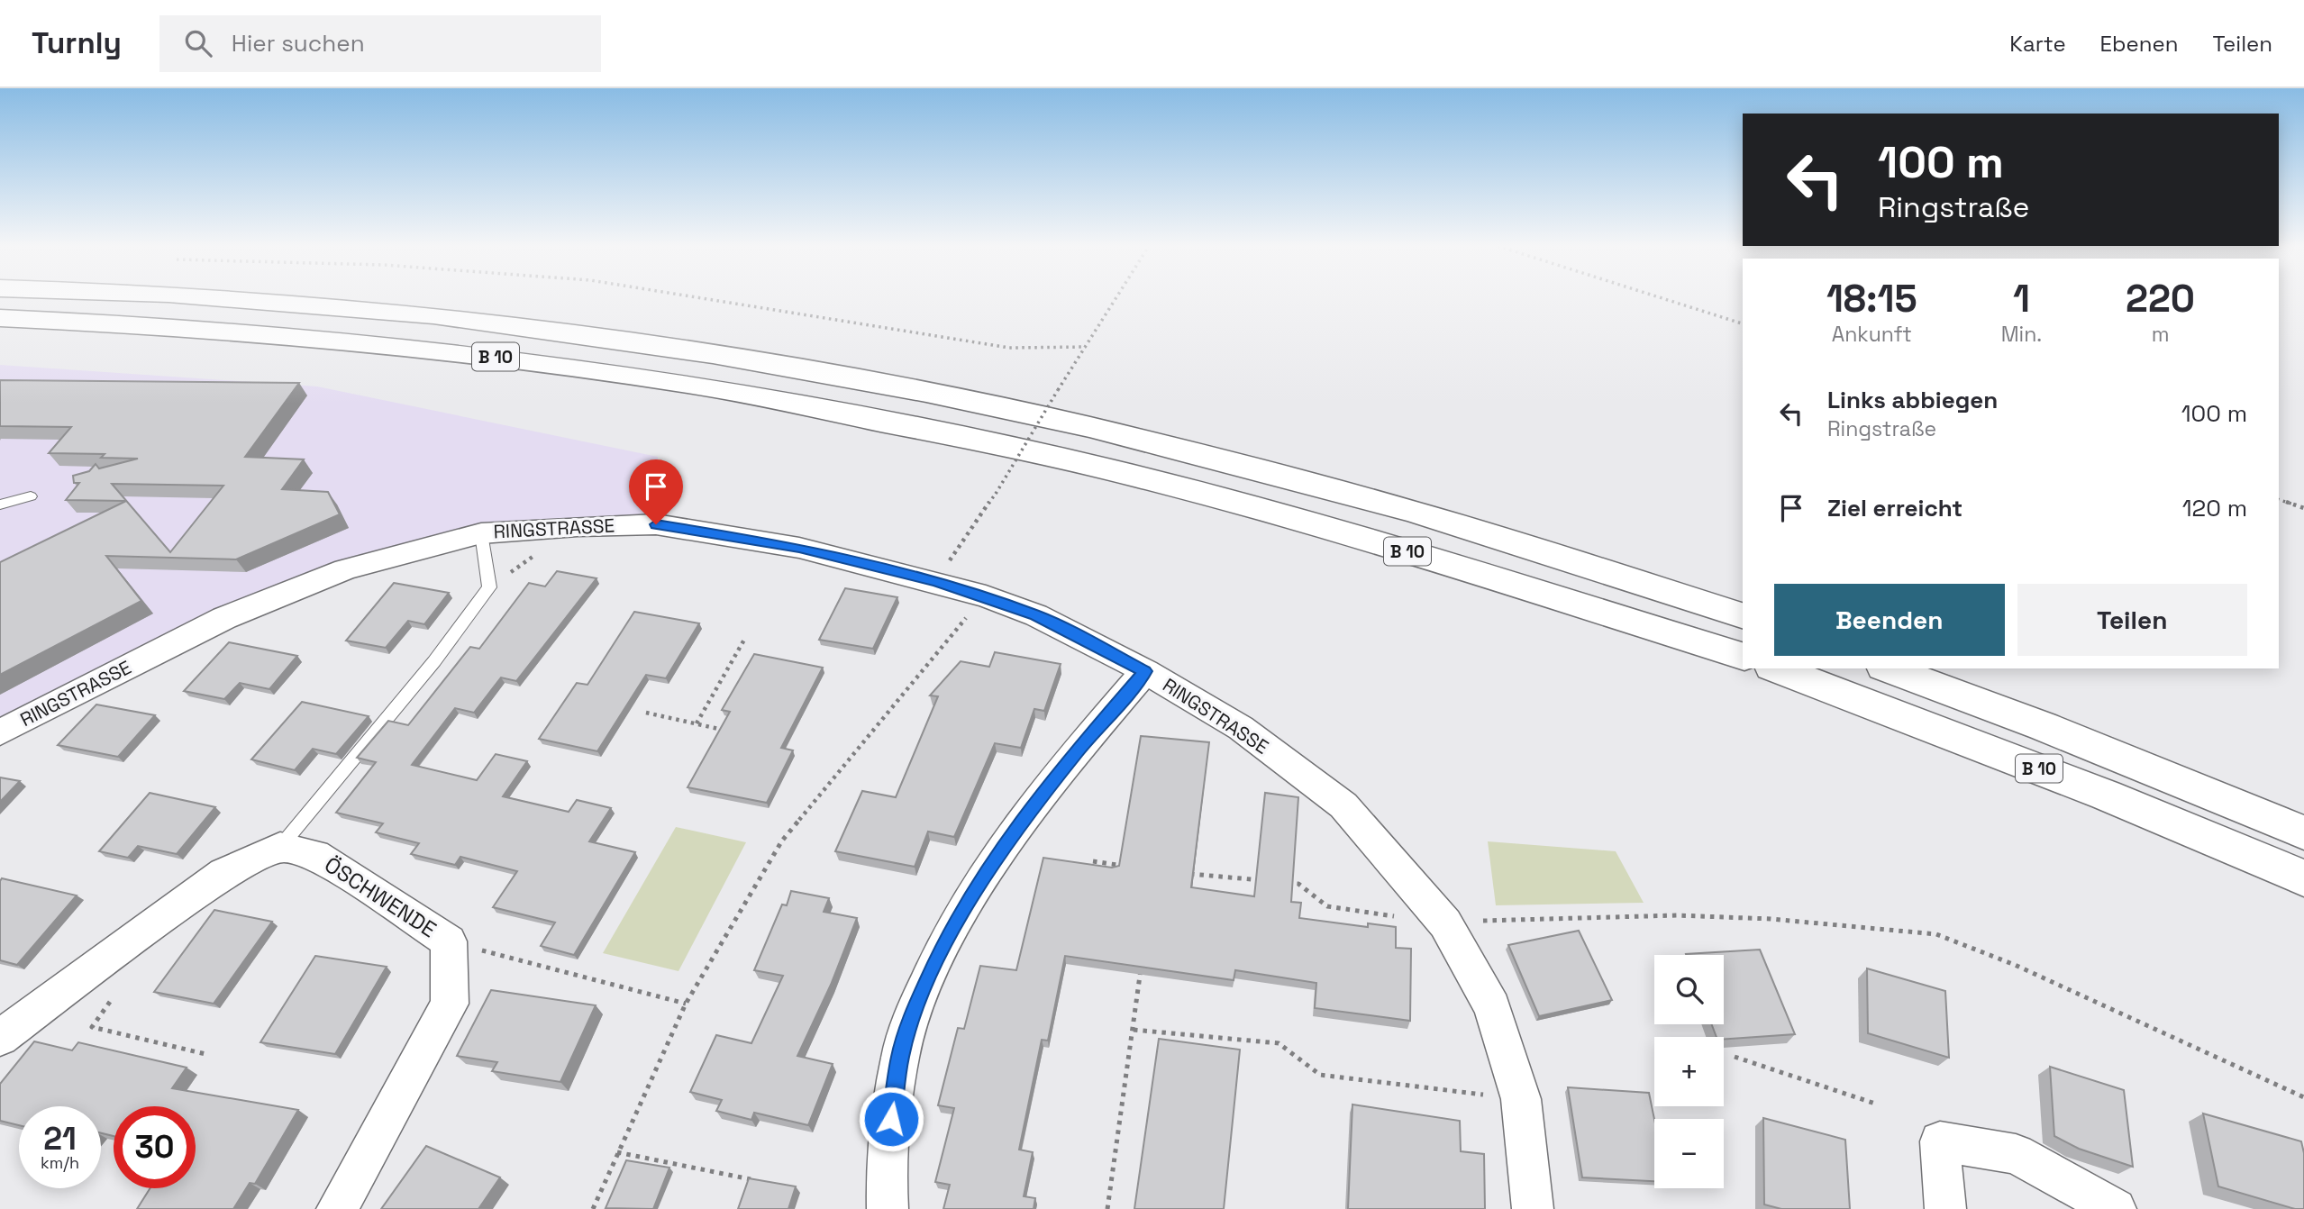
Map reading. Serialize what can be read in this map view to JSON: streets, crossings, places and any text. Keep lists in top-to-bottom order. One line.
{"streets":{"highway":["B 10"],"street":["RINGSTRASSE","ÖSCHWENDE"]},"page":{"header":"Turnly","search":"Hier suchen","nav":["Karte","Ebenen","Teilen"],"turn":["100 m","Ringstraße"],"eta":["18:15","Ankunft","1","Min.","220","m"],"list":[{"name":"Links abbiegen","note":"Ringstraße","value":"100 m"},{"name":"Ziel erreicht","value":"120 m"}],"buttons":["Beenden","Teilen"],"map_buttons":["+","−"],"speed":"21 km/h","limit":"30"}}
